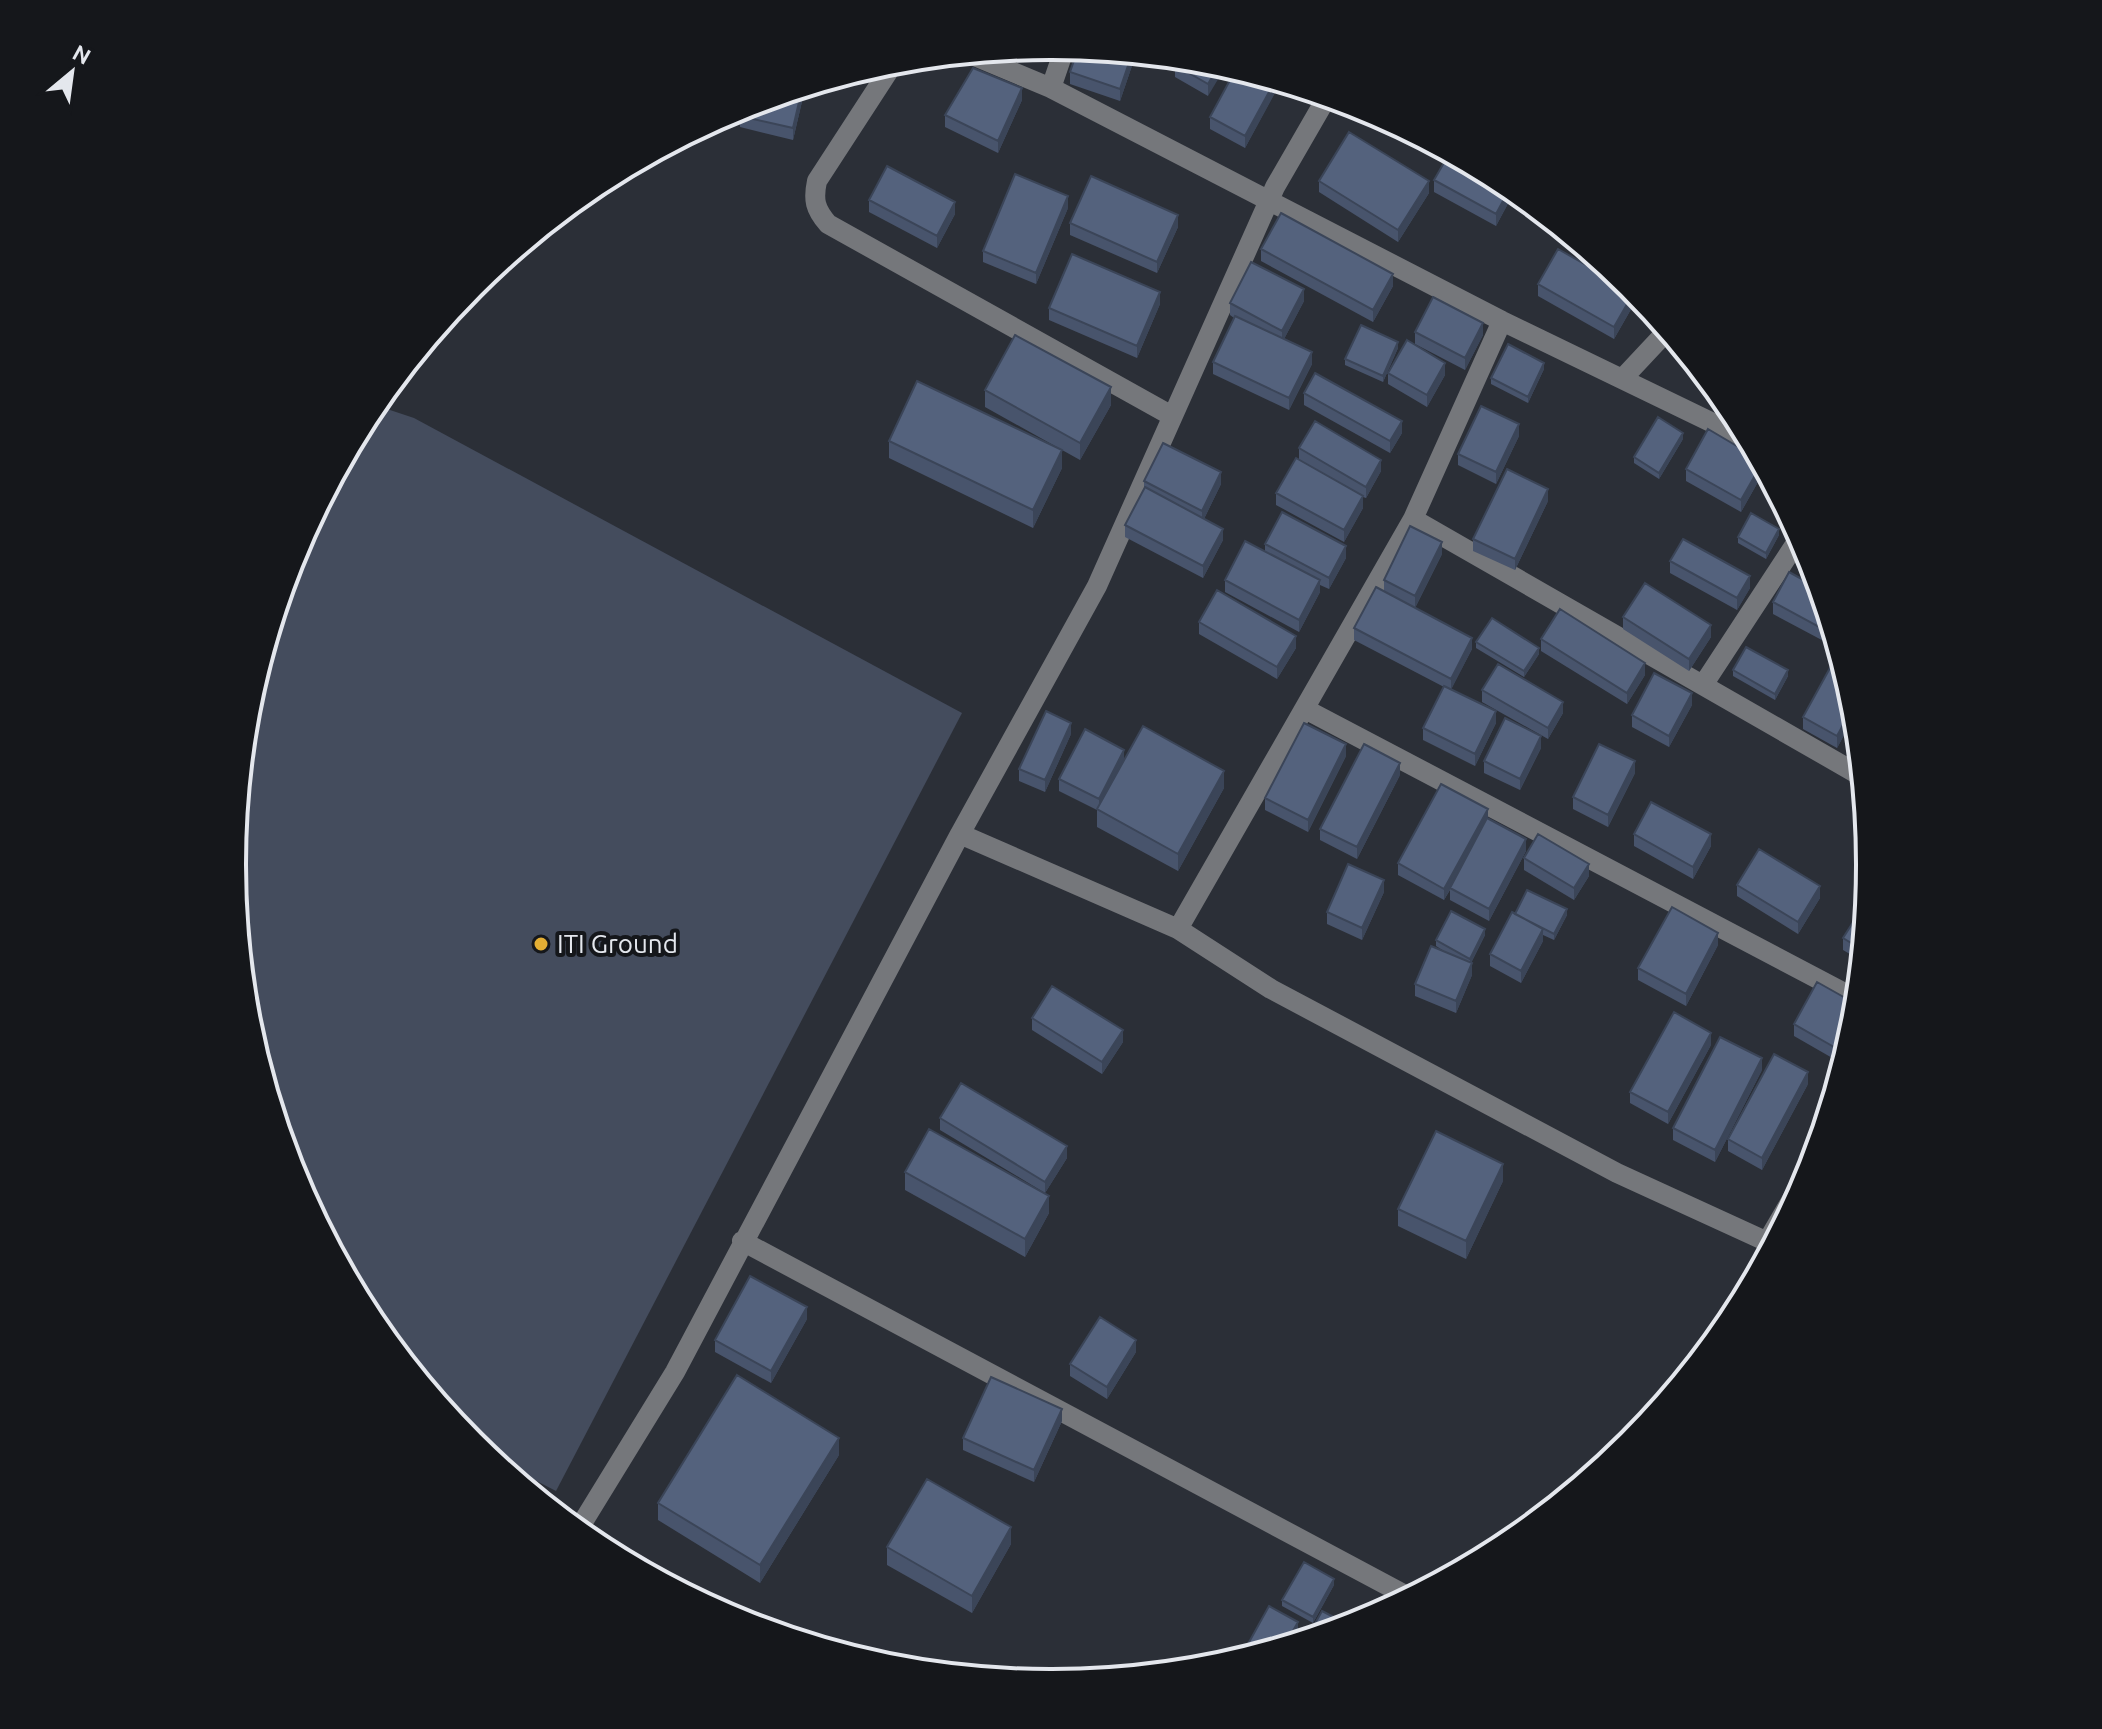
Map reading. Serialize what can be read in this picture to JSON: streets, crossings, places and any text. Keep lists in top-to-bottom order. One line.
{"places":["ITI Ground"],"north":"top right"}
